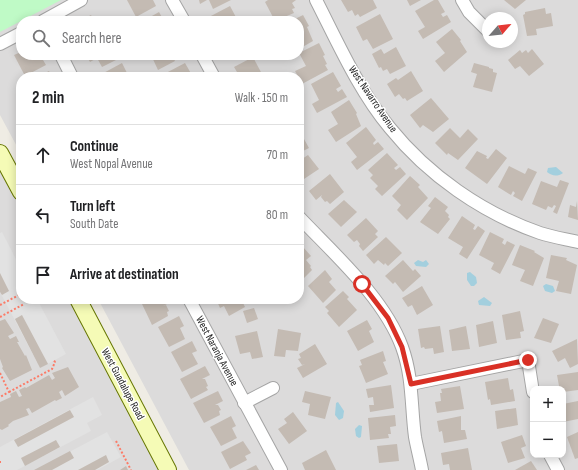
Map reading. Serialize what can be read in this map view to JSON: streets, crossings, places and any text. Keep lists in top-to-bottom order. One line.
{"streets":{"main road":["West Guadalupe Road"],"street":["West Navarro Avenue","West Naranja Avenue"]},"north":"top right","page":{"search":"Search here","heading":["2 min","Walk · 150 m"],"list":[["Continue","West Nopal Avenue","70 m"],["Turn left","South Date","80 m"],"Arrive at destination"],"map_buttons":["+","−"]}}
